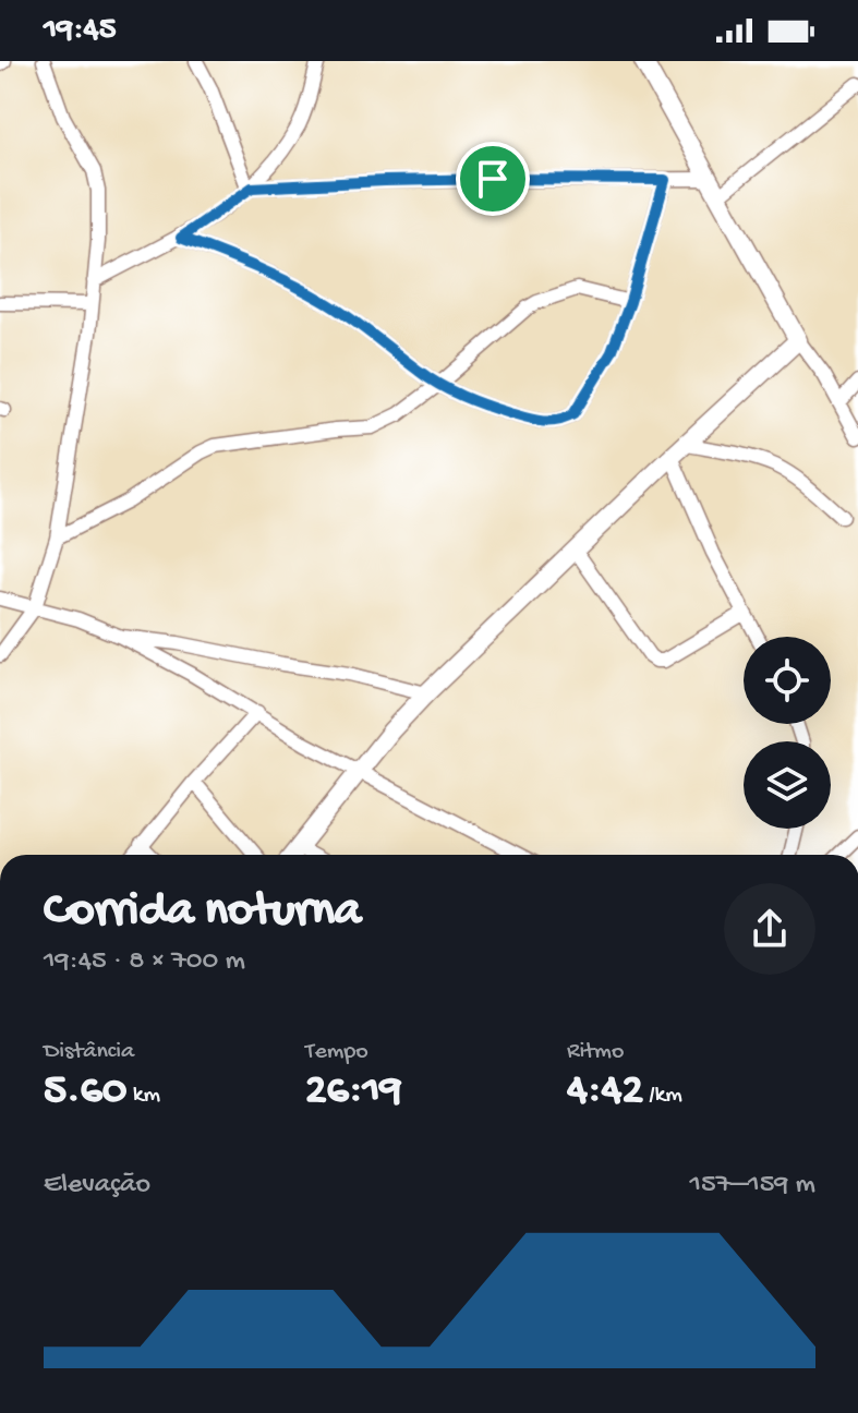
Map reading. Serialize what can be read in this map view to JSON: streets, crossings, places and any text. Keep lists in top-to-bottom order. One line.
{"page":{"status":"19:45","heading":["Corrida noturna","19:45 · 8 × 700 m"],"stats":[["Distância","5.60 km"],["Tempo","26:19"],["Ritmo","4:42 /km"]],"chart":["Elevação","157–159 m"]}}
